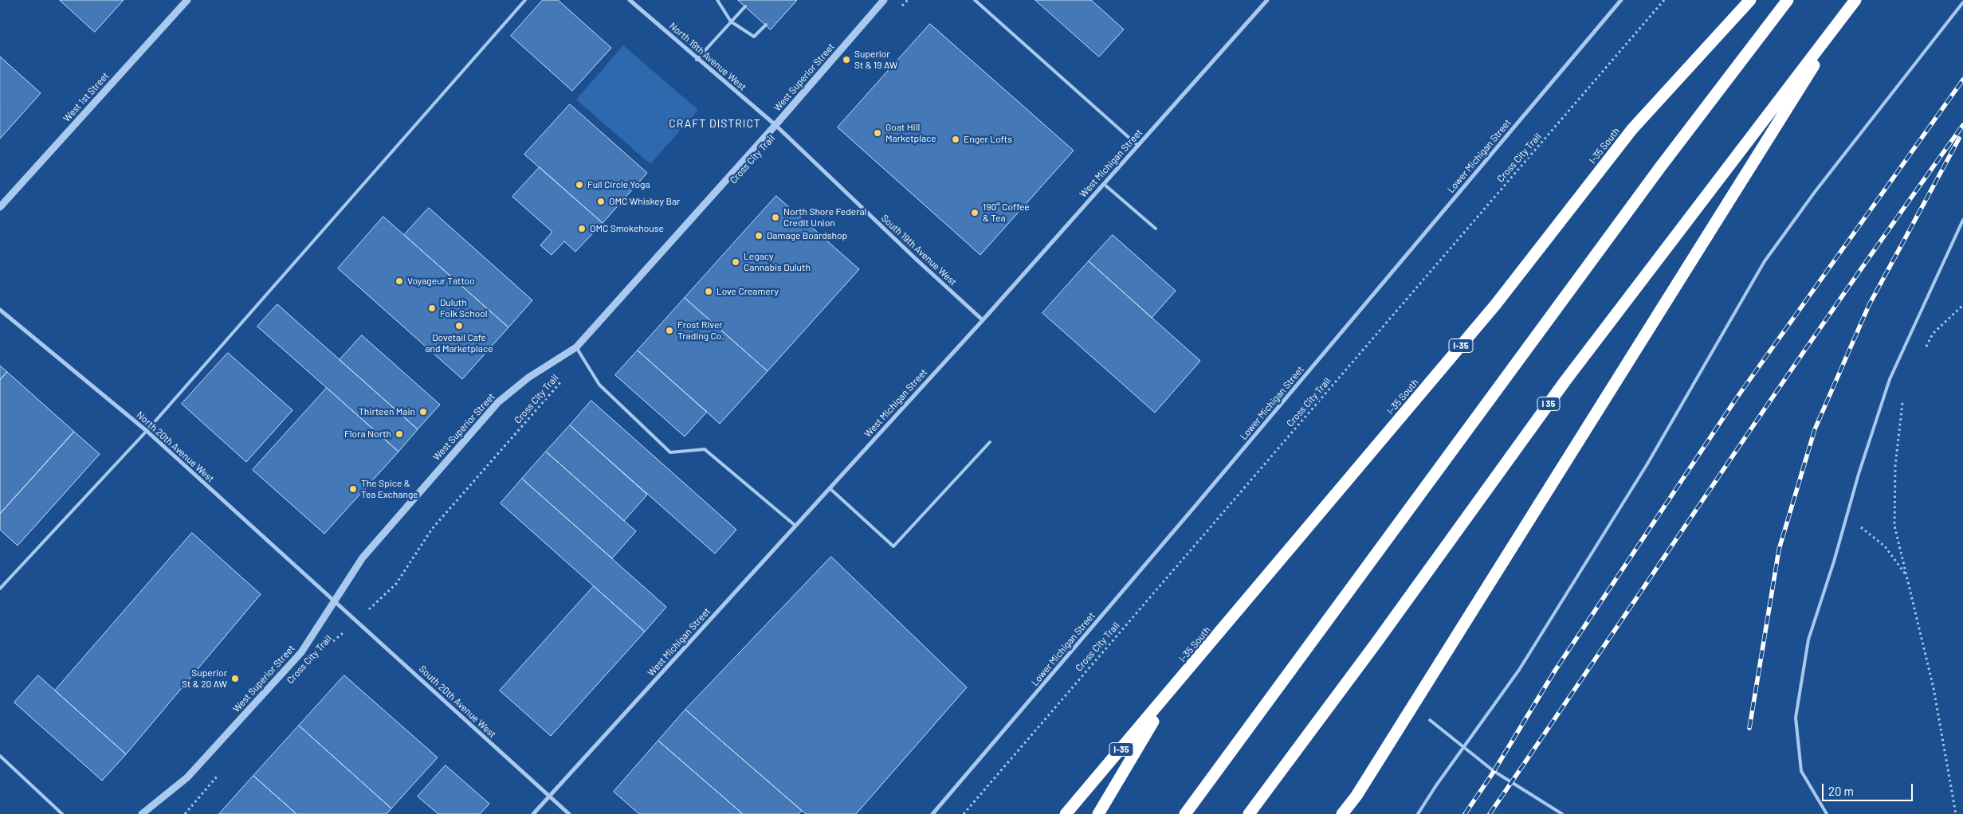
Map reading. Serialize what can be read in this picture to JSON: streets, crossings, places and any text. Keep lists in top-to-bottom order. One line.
{"streets":{"highway":["I-35 South","I-35","I 35"],"street":["North 19th Avenue West","West Superior Street","West 1st Street","Lower Michigan Street","West Michigan Street","South 19th Avenue West","North 20th Avenue West","South 20th Avenue West"],"path":["Cross City Trail"]},"crossings":[["North 19th Avenue West","West Superior Street"],["North 19th Avenue West","South 19th Avenue West"],["West Superior Street","South 19th Avenue West"],["West Superior Street","North 20th Avenue West"],["West Superior Street","South 20th Avenue West"],["Cross City Trail","South 20th Avenue West"],["West Michigan Street","South 19th Avenue West"],["West Michigan Street","South 20th Avenue West"],["North 20th Avenue West","South 20th Avenue West"]],"districts":["CRAFT DISTRICT"],"places":["Superior St & 19 AW","Goat Hill Marketplace","Enger Lofts","Full Circle Yoga","OMC Whiskey Bar","190° Coffee & Tea","North Shore Federal Credit Union","OMC Smokehouse","Damage Boardshop","Legacy Cannabis Duluth","Voyageur Tattoo","Love Creamery","Duluth Folk School","Dovetail Cafe and Marketplace","Frost River Trading Co.","Thirteen Main","Flora North","The Spice & Tea Exchange","Superior St & 20 AW"],"scale_bar":"20 m"}
